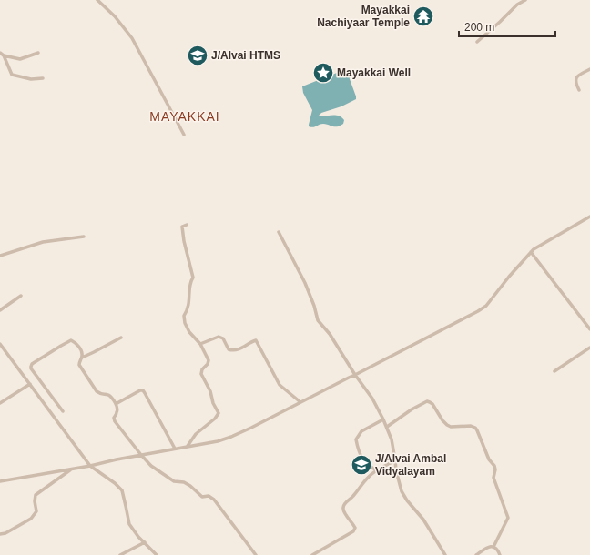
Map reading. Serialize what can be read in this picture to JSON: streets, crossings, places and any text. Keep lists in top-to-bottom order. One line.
{"districts":["MAYAKKAI"],"places":{"temple":["Mayakkai Nachiyaar Temple"],"school or university":["J/Alvai HTMS","J/Alvai Ambal Vidyalayam"],"place":["Mayakkai Well"]},"scale_bar":"200 m"}
